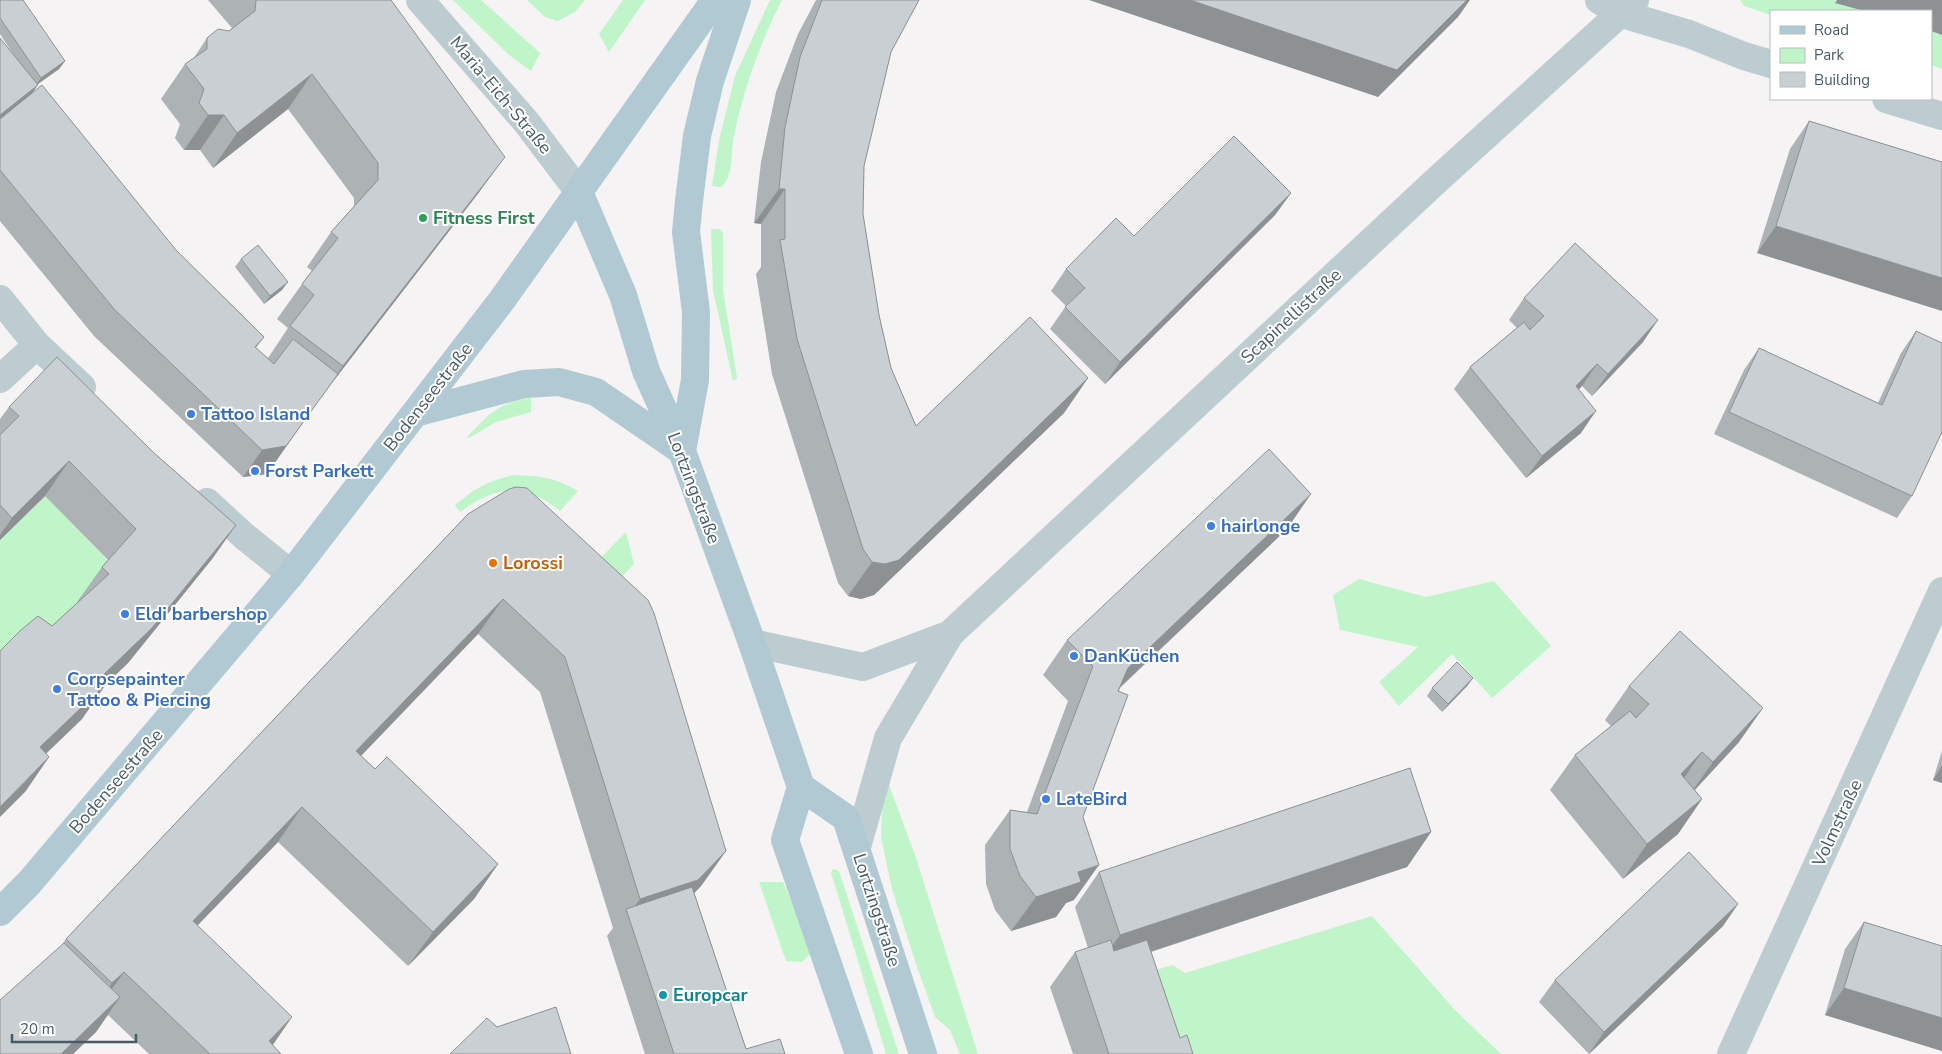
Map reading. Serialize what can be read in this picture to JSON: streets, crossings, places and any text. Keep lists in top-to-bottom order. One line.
{"streets":{"main road":["Bodenseestraße","Lortzingstraße"],"street":["Maria-Eich-Straße","Scapinellistraße","Volmstraße"]},"crossings":[["Maria-Eich-Straße","Bodenseestraße"],["Maria-Eich-Straße","Lortzingstraße"],["Scapinellistraße","Lortzingstraße"],["Bodenseestraße","Lortzingstraße"]],"places":["Fitness First","Tattoo Island","Forst Parkett","hairlonge","Lorossi","Eldi barbershop","DanKüchen","Corpsepainter Tattoo & Piercing","LateBird","Europcar"],"legend":["Road","Park","Building"],"scale_bar":"20 m"}
